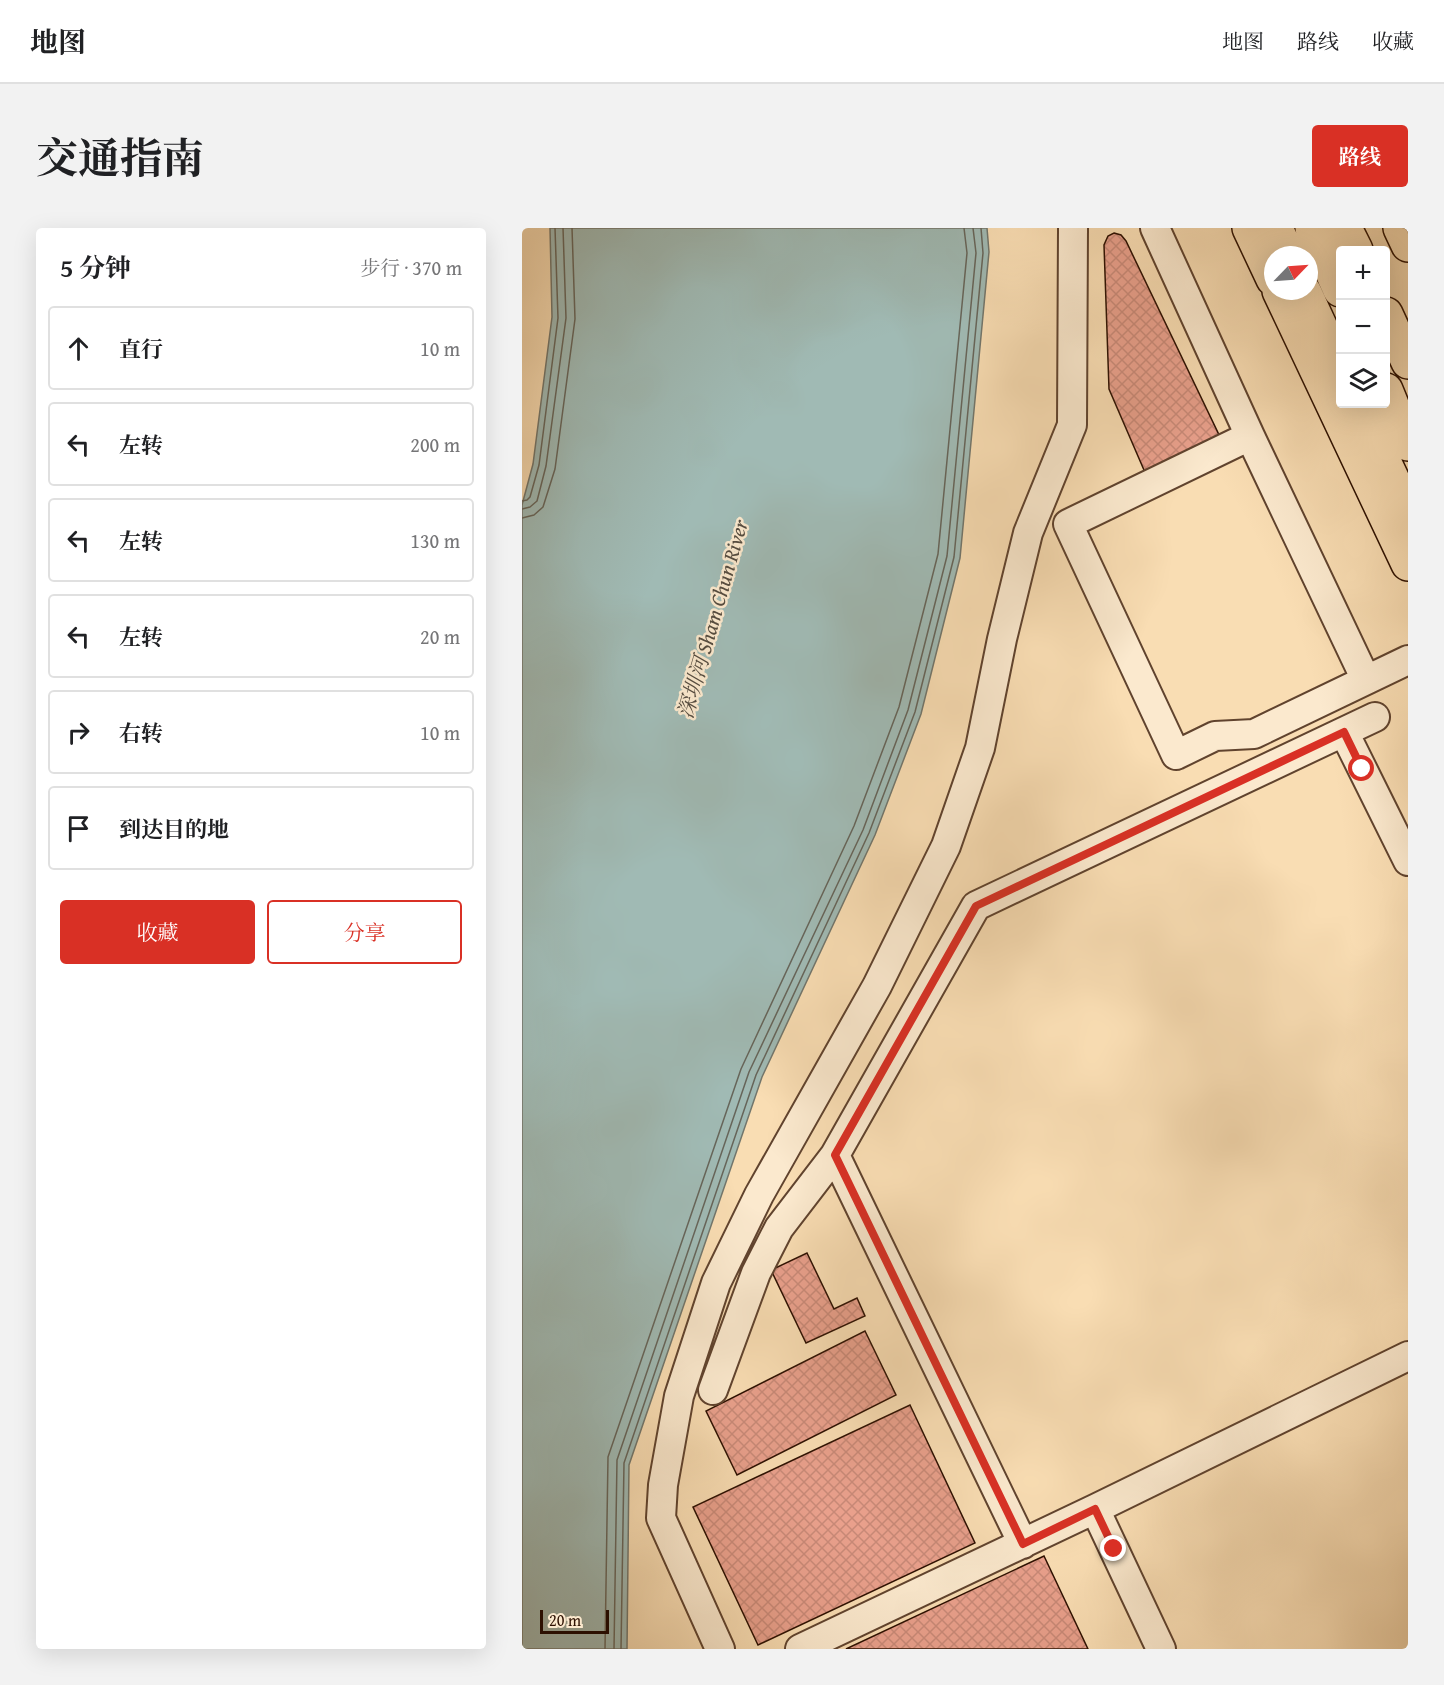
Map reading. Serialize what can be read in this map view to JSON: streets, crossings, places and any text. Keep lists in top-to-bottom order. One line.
{"water":["深圳河 Sham Chun River"],"scale_bar":"20 m","north":"top right","page":{"header":"地图","nav":["地图","路线","收藏"],"title":"交通指南","buttons":["路线",["收藏","分享"]],"heading":["5 分钟","步行 · 370 m"],"map_buttons":["+","−"],"list":[["直行","10 m"],["左转","200 m"],["左转","130 m"],["左转","20 m"],["右转","10 m"],"到达目的地"],"scale":"20 m"}}
